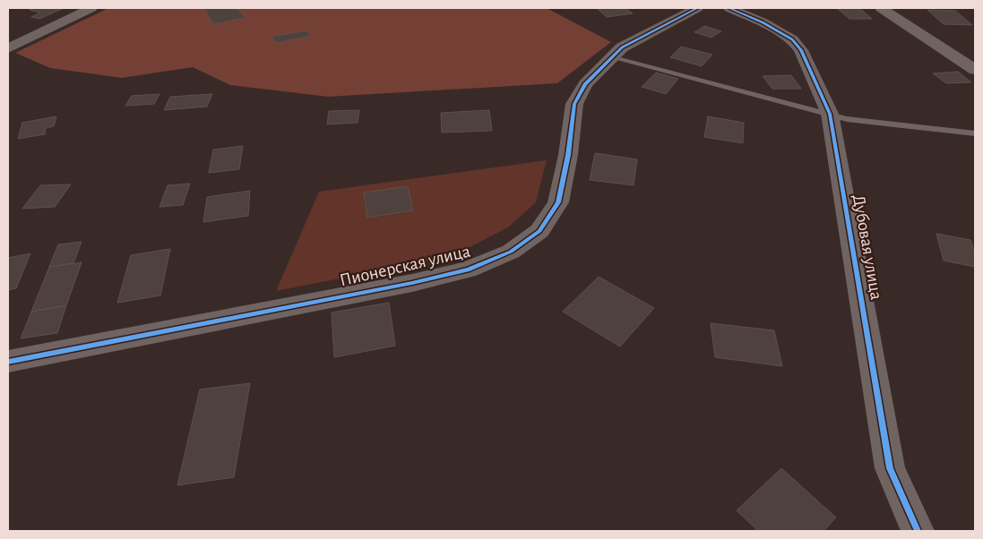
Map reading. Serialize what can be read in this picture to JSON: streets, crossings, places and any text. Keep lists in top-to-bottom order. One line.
{"streets":{"street":["Дубовая улица","Пионерская улица"]}}
